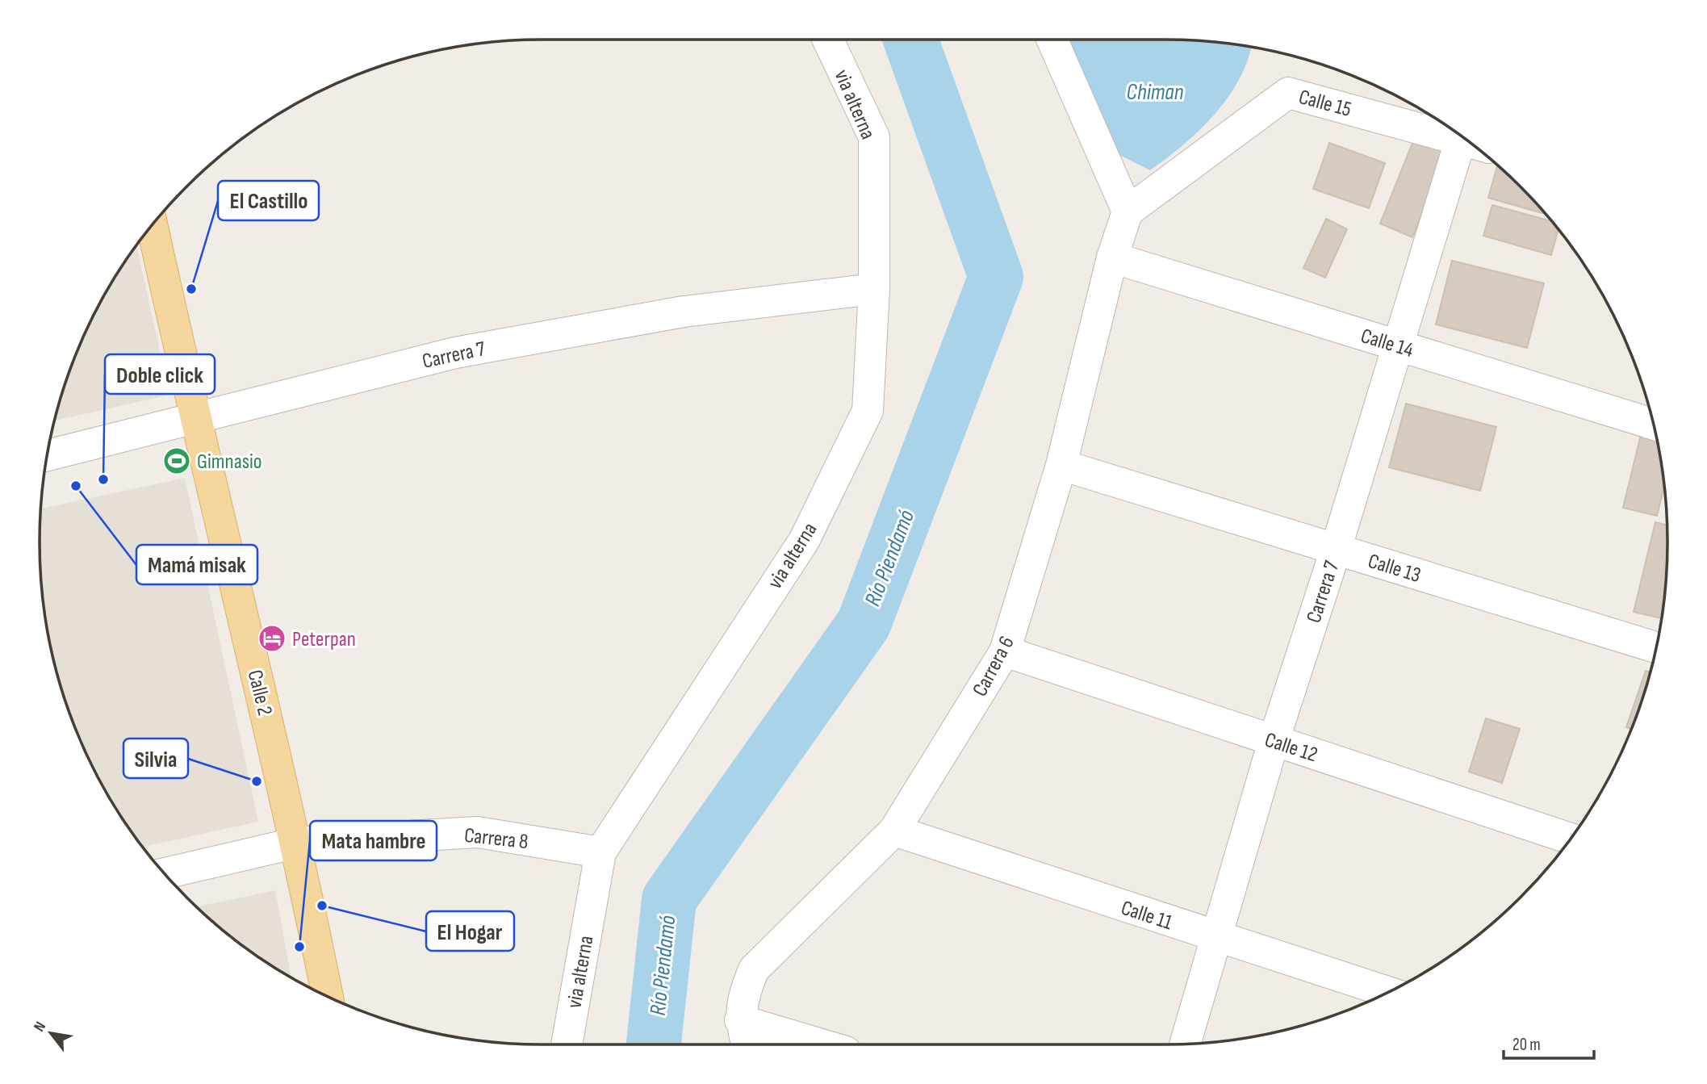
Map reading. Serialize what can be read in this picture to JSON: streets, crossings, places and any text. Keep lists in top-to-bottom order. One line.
{"streets":{"main road":["Calle 2"],"street":["Calle 15","via alterna","Calle 14","Carrera 7","Calle 13","Carrera 6","Calle 12","Carrera 8","Calle 11"]},"crossings":[["Calle 15","Carrera 6"],["via alterna","Carrera 7"],["via alterna","Carrera 8"],["Calle 14","Carrera 7"],["Calle 14","Carrera 6"],["Carrera 7","Calle 13"],["Carrera 7","Calle 2"],["Carrera 7","Calle 12"],["Carrera 7","Calle 11"],["Calle 13","Carrera 6"],["Carrera 6","Calle 12"],["Carrera 6","Calle 11"],["Calle 2","Carrera 8"]],"water":["Chiman","Río Piendamó"],"places":{"other":["El Castillo","Doble click","Mamá misak","Silvia","El Hogar","Mata hambre"],"sports":["Gimnasio"],"hotel":["Peterpan"]},"scale_bar":"20 m","north":"top left"}
